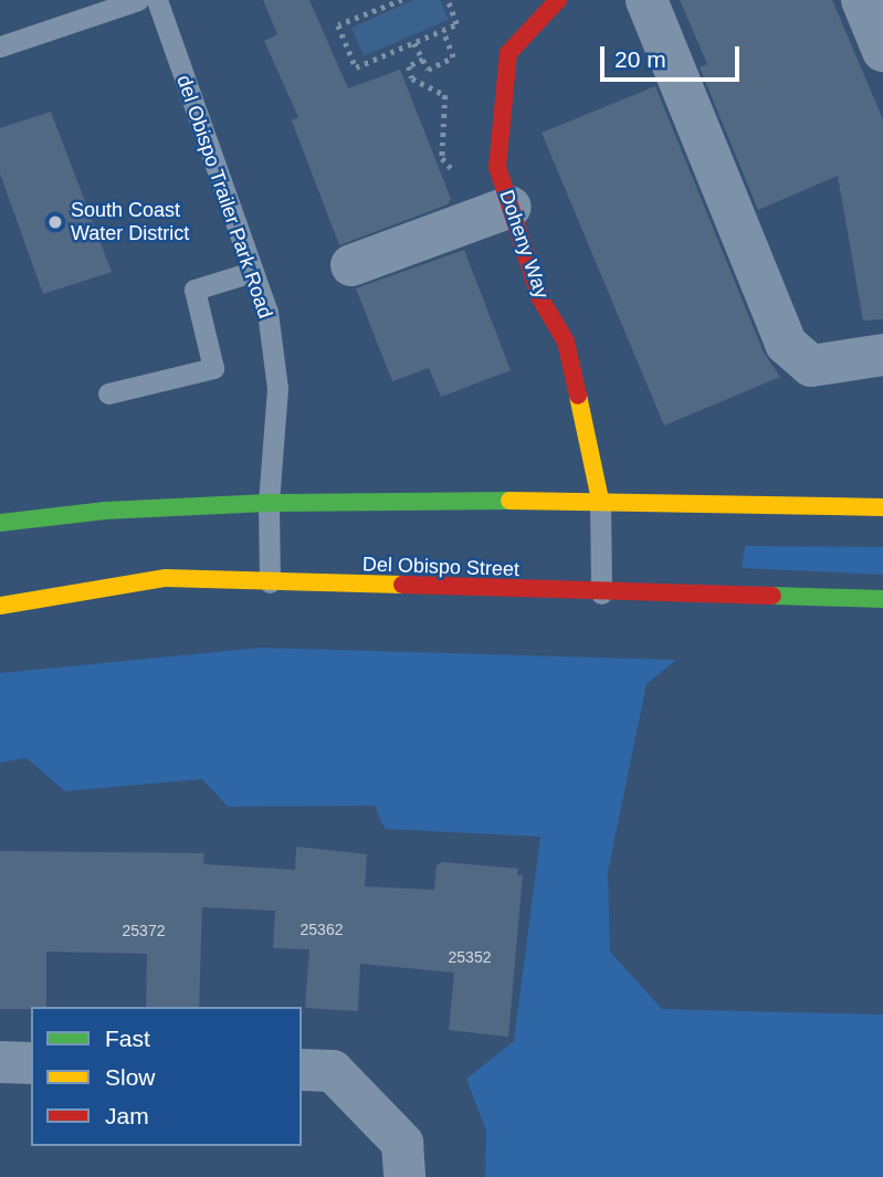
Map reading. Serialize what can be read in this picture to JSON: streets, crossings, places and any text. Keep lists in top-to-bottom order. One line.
{"streets":{"main road":["Doheny Way","Del Obispo Street"],"lane":["del Obispo Trailer Park Road"]},"crossings":[["del Obispo Trailer Park Road","Del Obispo Street"]],"places":["South Coast Water District"],"house_numbers":["25362","25372","25352"],"legend":["Fast","Slow","Jam"],"scale_bar":"20 m"}
